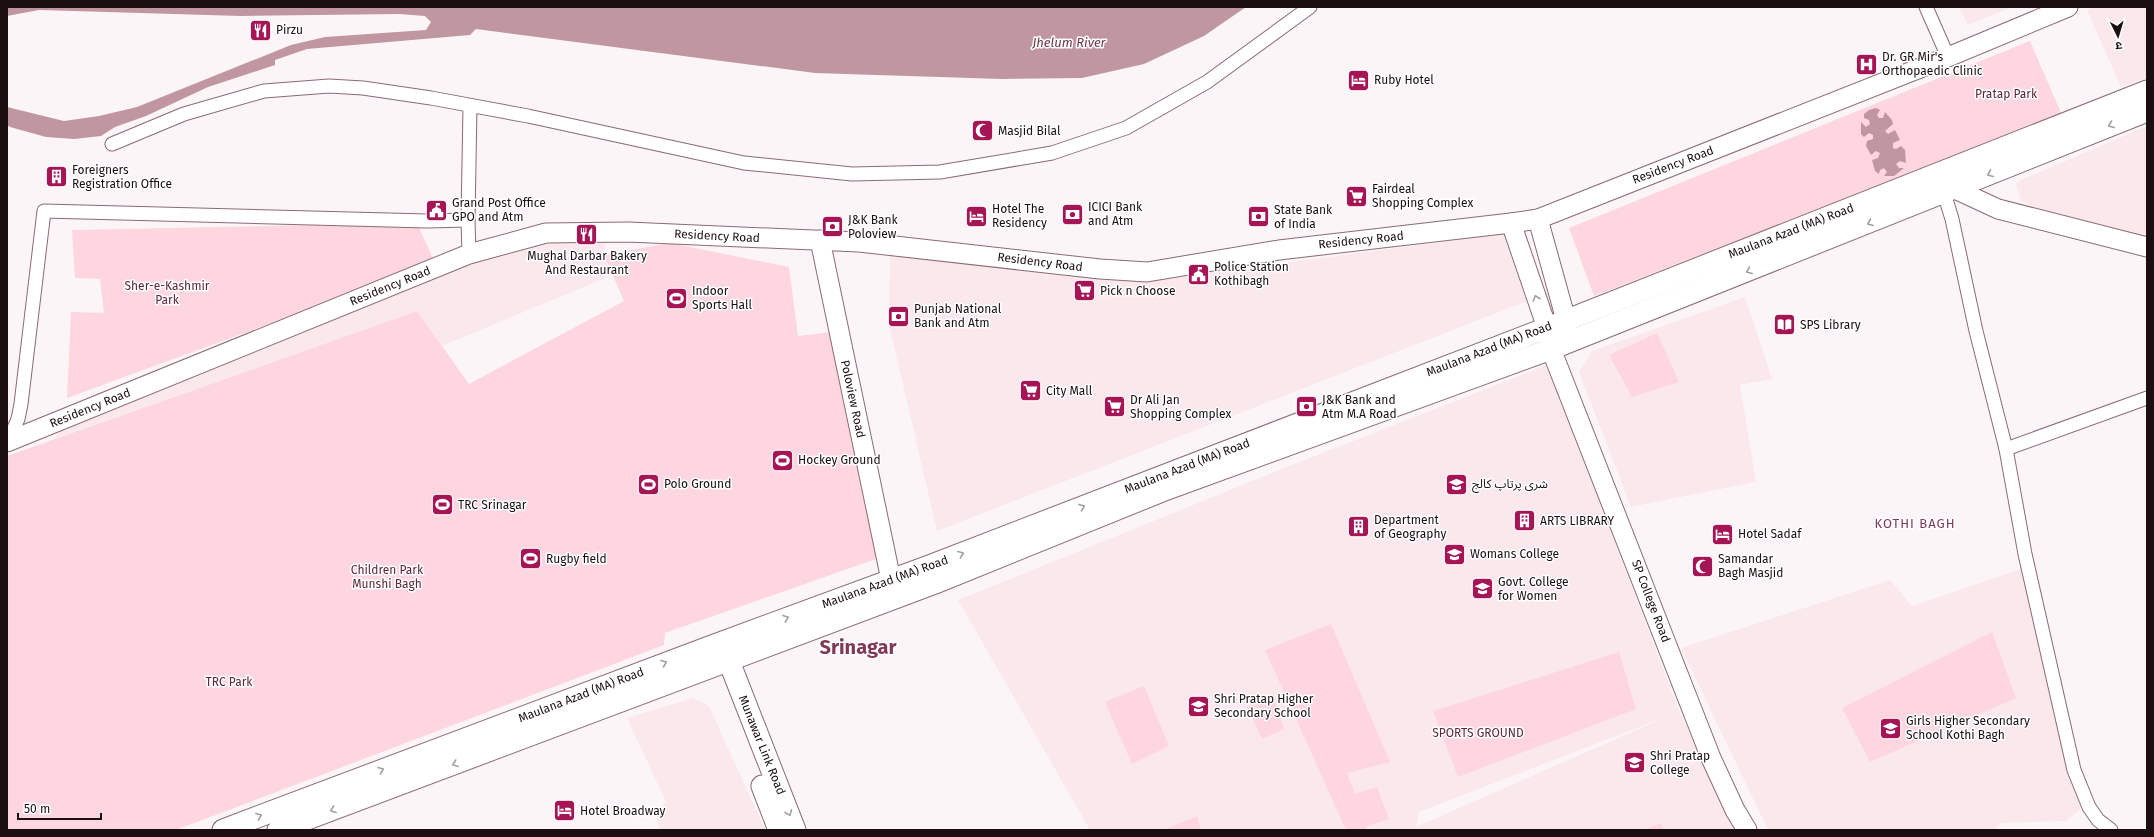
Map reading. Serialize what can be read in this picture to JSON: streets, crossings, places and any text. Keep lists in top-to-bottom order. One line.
{"streets":{"main road":["Residency Road","Maulana Azad (MA) Road","Poloview Road","SP College Road","Munawar Link Road"]},"crossings":[["Residency Road","Poloview Road"],["Maulana Azad (MA) Road","Poloview Road"],["Maulana Azad (MA) Road","SP College Road"],["Maulana Azad (MA) Road","Munawar Link Road"]],"districts":["KOTHI BAGH","Srinagar"],"water":["Jhelum River"],"parks":["Pratap Park","Sher-e-Kashmir Park","Children Park Munshi Bagh","TRC Park","SPORTS GROUND"],"places":{"restaurant":["Pirzu","Mughal Darbar Bakery And Restaurant"],"hospital":["Dr. GR Mir's Orthopaedic Clinic"],"hotel":["Ruby Hotel","Hotel The Residency","Hotel Sadaf","Hotel Broadway"],"mosque":["Masjid Bilal","Samandar Bagh Masjid"],"building":["Foreigners Registration Office","ARTS LIBRARY","Department of Geography"],"supermarket":["Fairdeal Shopping Complex","Pick n Choose","City Mall","Dr Ali Jan Shopping Complex"],"public building":["Grand Post Office GPO and Atm","Police Station Kothibagh"],"bank":["ICICI Bank and Atm","State Bank of India","J&K Bank Poloview","Punjab National Bank and Atm","J&K Bank and Atm M.A Road"],"sports":["Indoor Sports Hall","Hockey Ground","Polo Ground","TRC Srinagar","Rugby field"],"library":["SPS Library"],"school or university":["شری پرتاپ کالج","Womans College","Govt. College for Women","Shri Pratap Higher Secondary School","Girls Higher Secondary School Kothi Bagh","Shri Pratap College"]},"scale_bar":"50 m","north":"bottom"}
